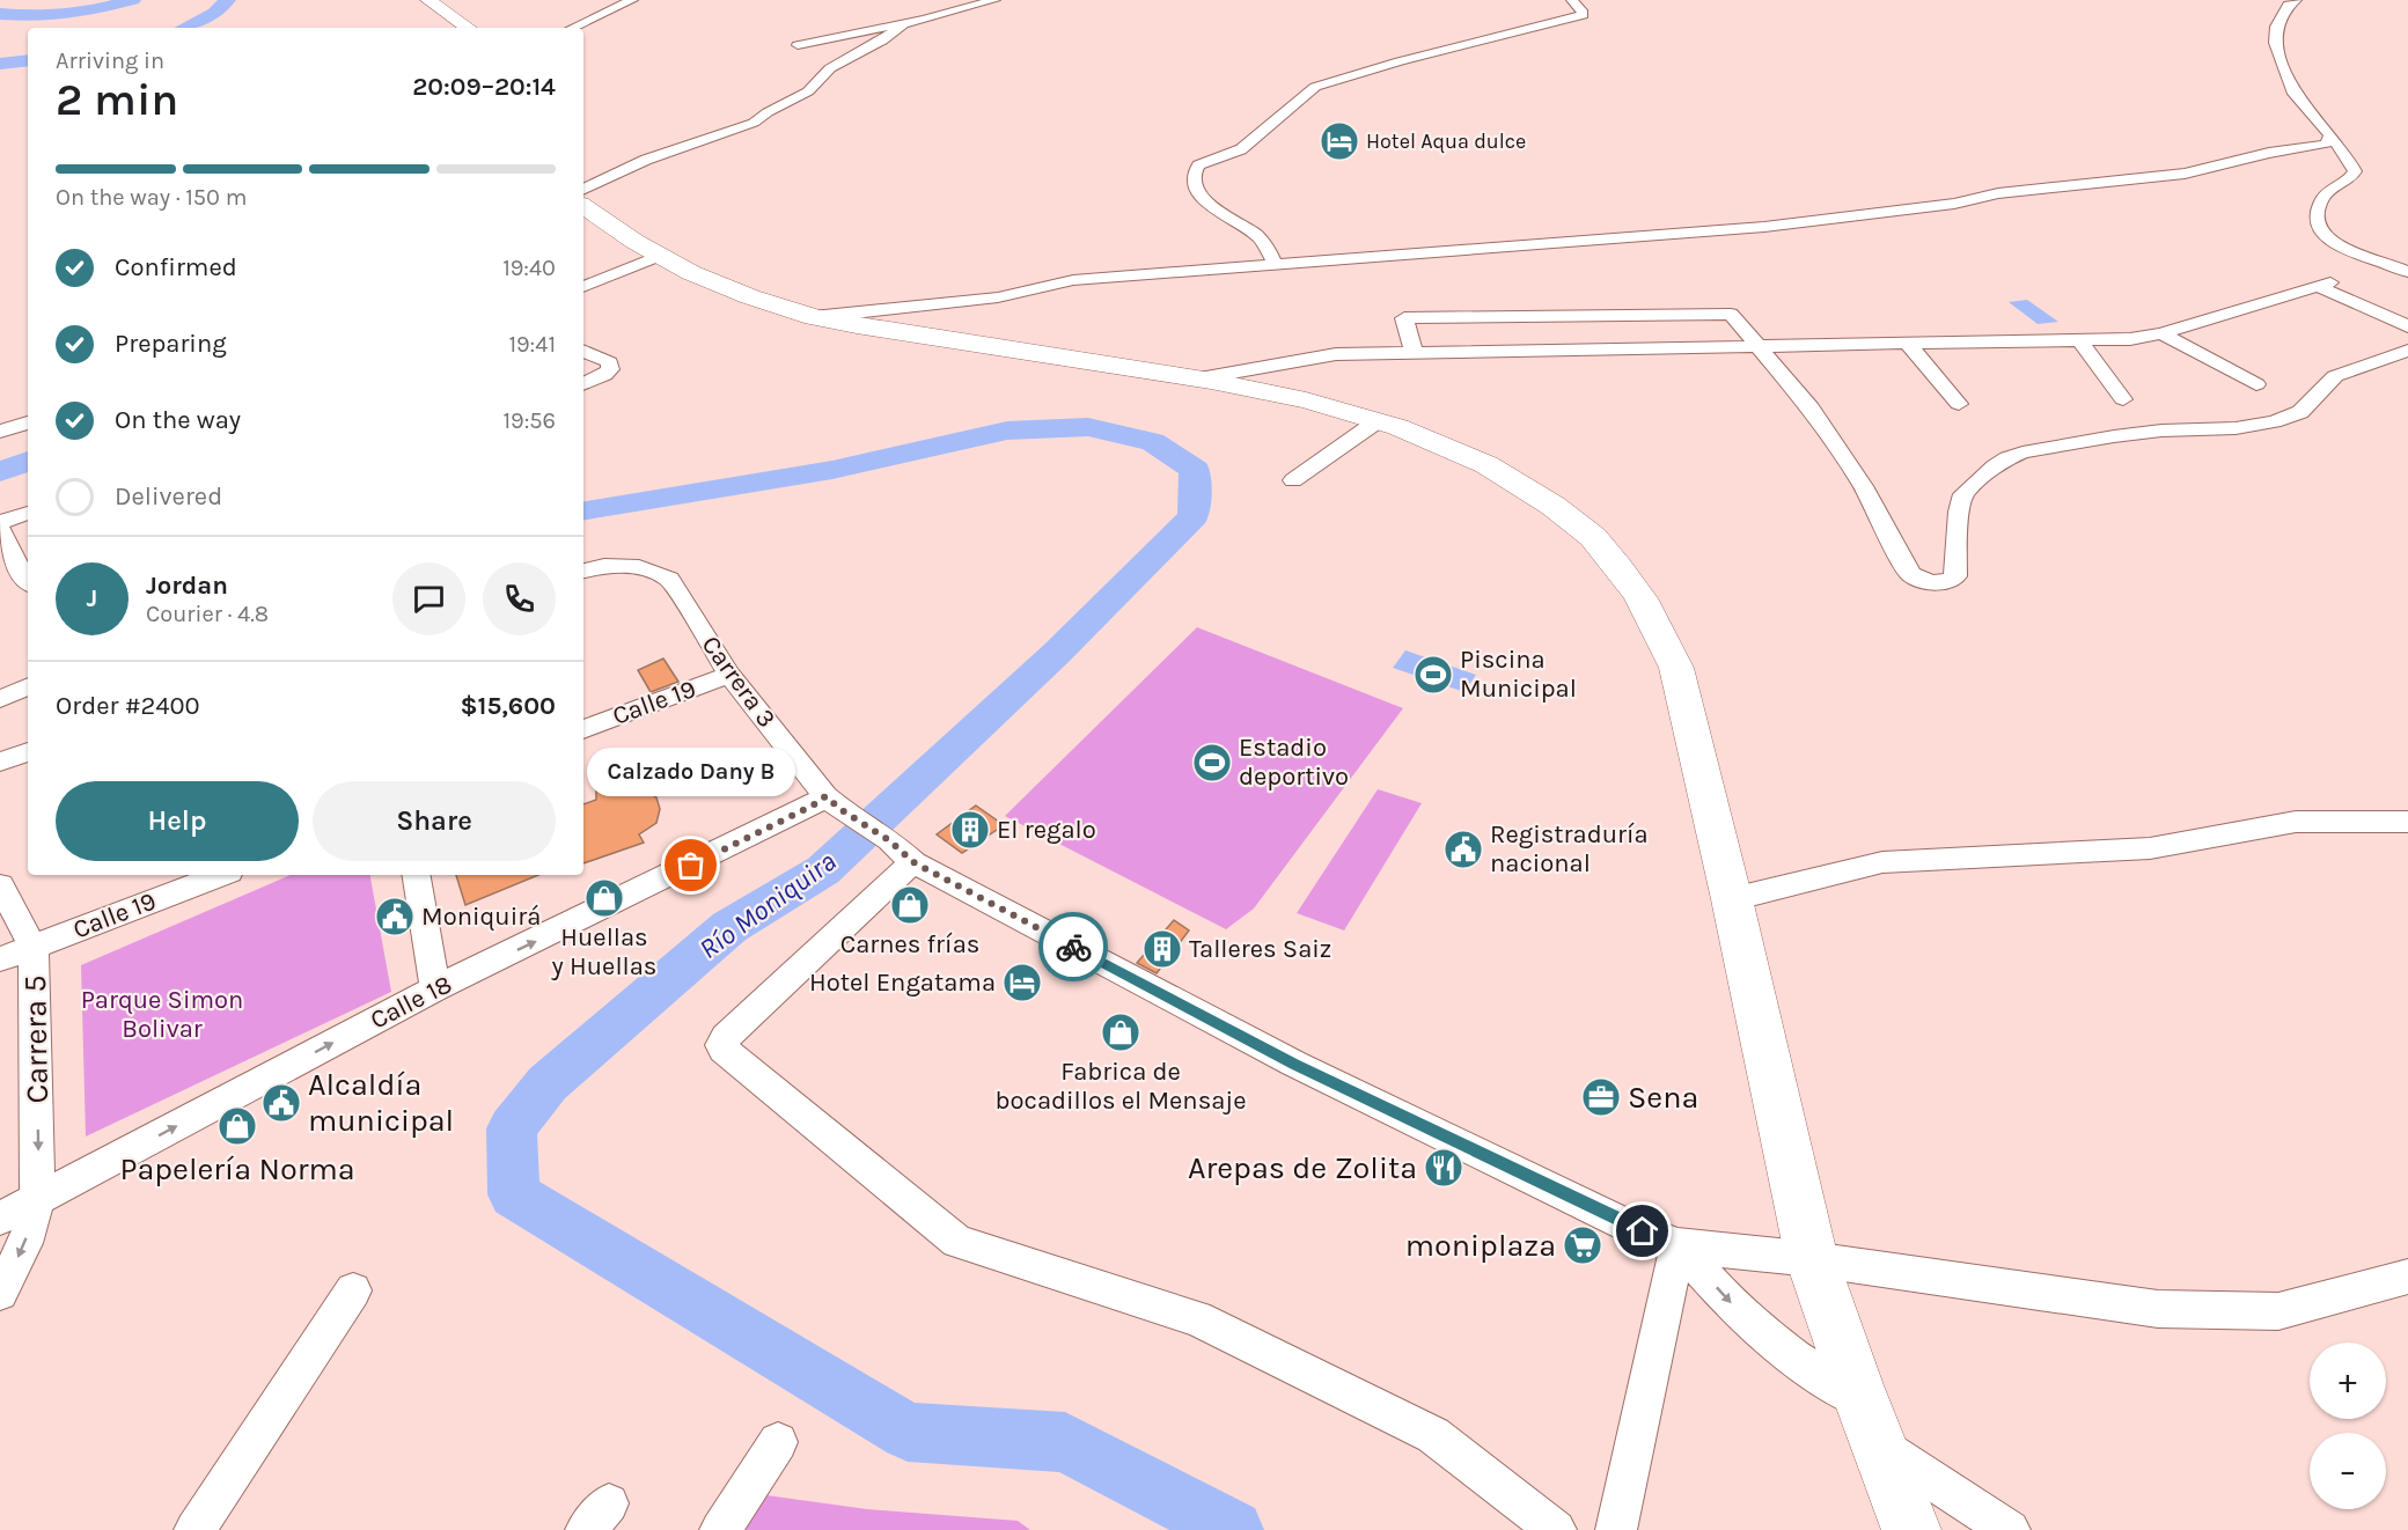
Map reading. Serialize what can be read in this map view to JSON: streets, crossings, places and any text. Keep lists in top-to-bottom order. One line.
{"streets":{"street":["Carrera 3","Calle 19","Calle 18","Carrera 5"]},"crossings":[["Carrera 3","Calle 19"],["Carrera 3","Calle 18"],["Calle 19","Carrera 5"],["Calle 18","Carrera 5"]],"one_way":["Calle 18","Carrera 5"],"water":["Río Moniquira"],"parks":["Parque Simon Bolivar"],"places":{"hotel":["Hotel Aqua dulce","Hotel Engatama"],"sports":["Piscina Municipal","Estadio deportivo"],"building":["El regalo","Talleres Saiz"],"public building":["Registraduría nacional","Moniquirá","Alcaldía municipal"],"other":["Calzado Dany B"],"shop":["Huellas y Huellas","Carnes frías","Fabrica de bocadillos el Mensaje","Papelería Norma"],"office":["Sena"],"restaurant":["Arepas de Zolita"],"supermarket":["moniplaza"]},"page":{"heading":["2 min","Arriving in","20:09–20:14"],"panel":["Jordan","Courier · 4.8","Order #2400","$15,600"],"bar":"On the way · 150 m","list":[["Confirmed","19:40"],["Preparing","19:41"],["On the way","19:56"],"Delivered"],"round":"J","bubble":"Calzado Dany B","buttons":["Help","Share"],"map_buttons":["+","−"]}}
